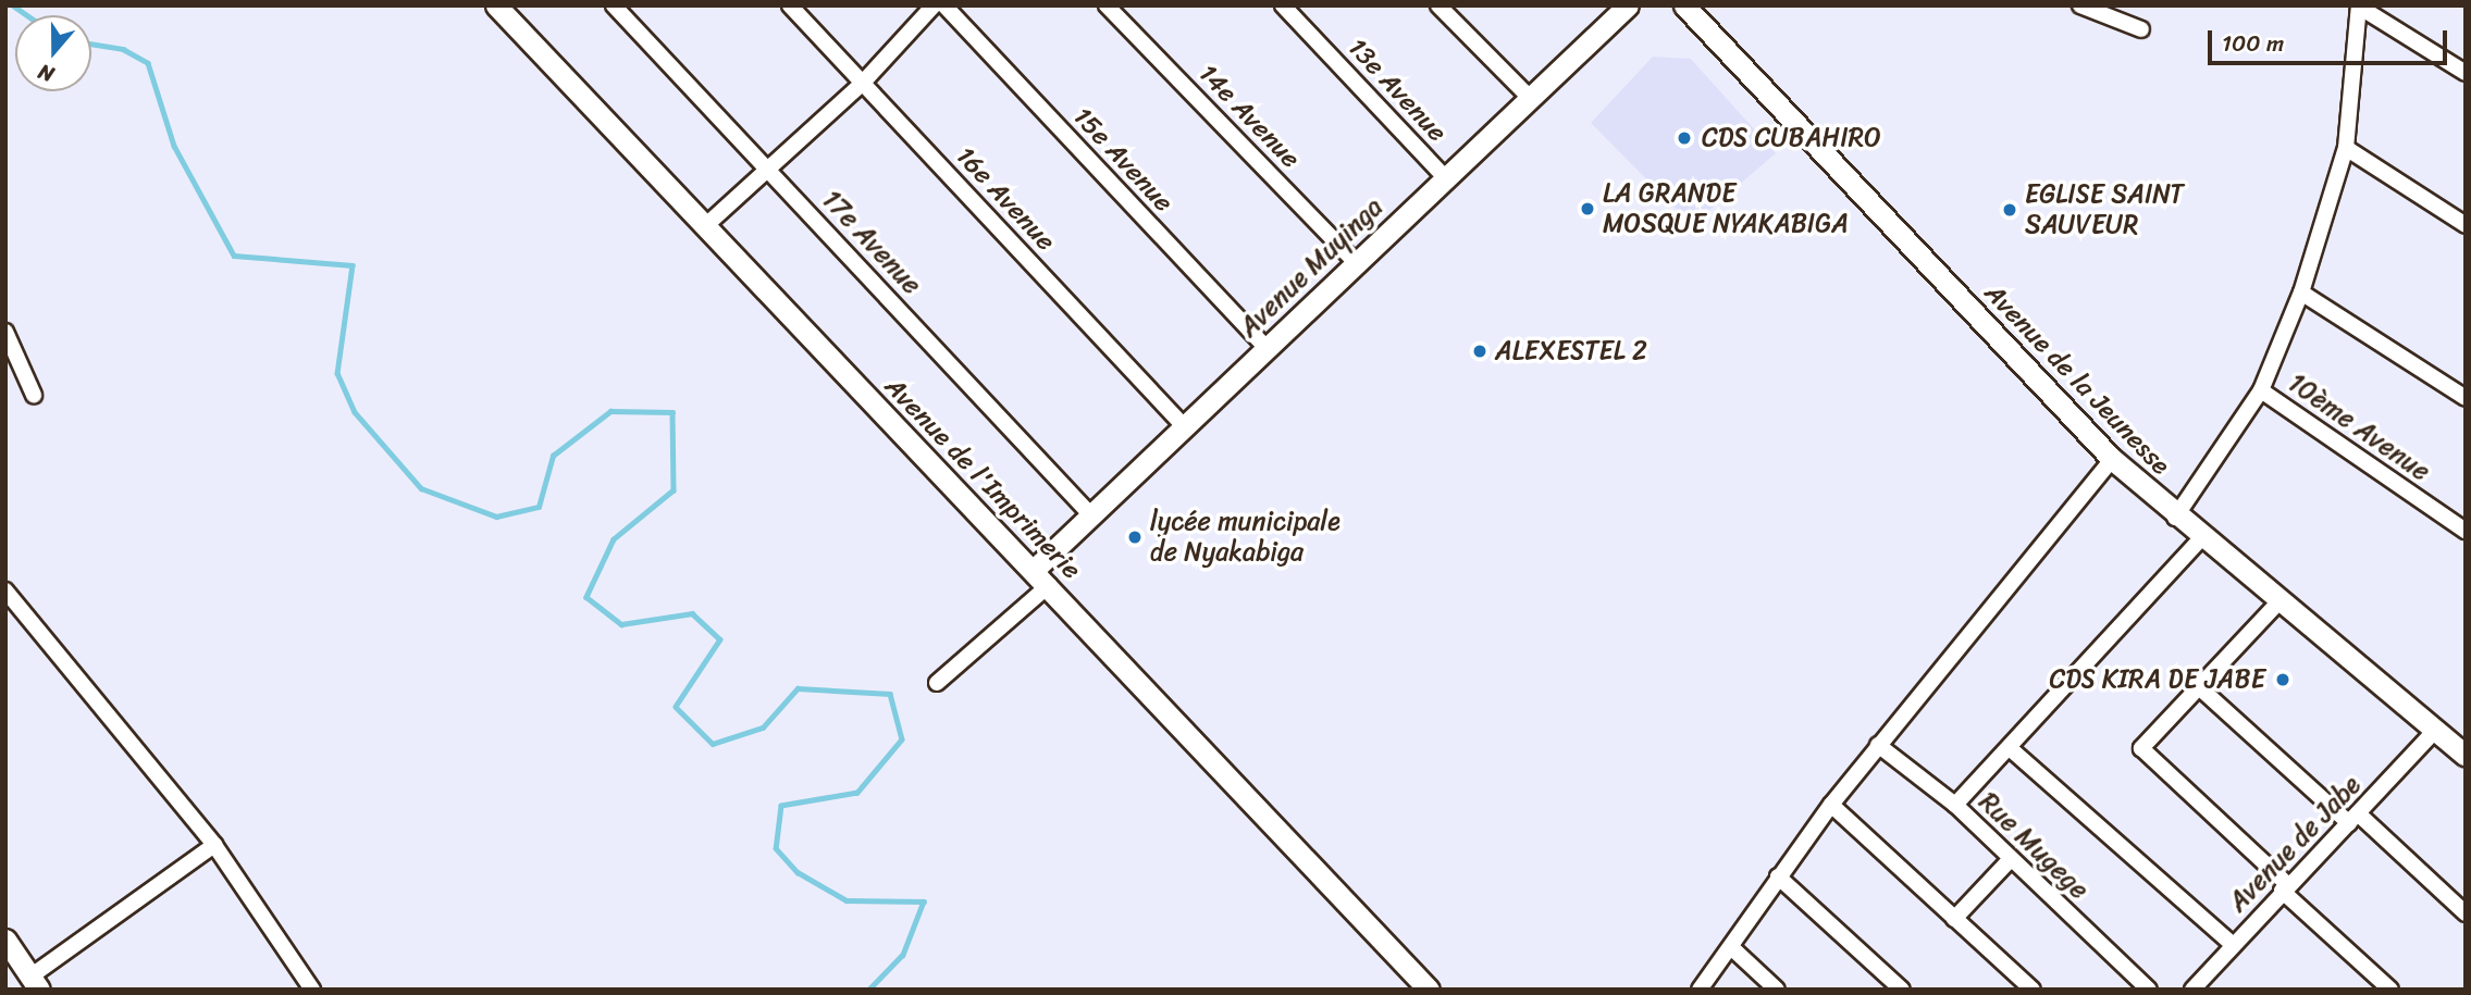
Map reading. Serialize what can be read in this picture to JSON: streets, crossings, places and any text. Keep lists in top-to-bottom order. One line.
{"streets":{"street":["13e Avenue","14e Avenue","15e Avenue","16e Avenue","17e Avenue","Avenue Muyinga","Avenue de la Jeunesse","10ème Avenue","Avenue de l'Imprimerie","Avenue de Jabe","Rue Mugege"]},"crossings":[["13e Avenue","Avenue Muyinga"],["14e Avenue","Avenue Muyinga"],["15e Avenue","Avenue Muyinga"],["16e Avenue","Avenue Muyinga"],["17e Avenue","Avenue Muyinga"],["Avenue Muyinga","Avenue de l'Imprimerie"],["Avenue de la Jeunesse","Avenue de Jabe"]],"places":["CDS CUBAHIRO","LA GRANDE MOSQUE NYAKABIGA","EGLISE SAINT SAUVEUR","ALEXESTEL 2","lycée municipale de Nyakabiga","CDS KIRA DE JABE"],"scale_bar":"100 m","north":"bottom"}
